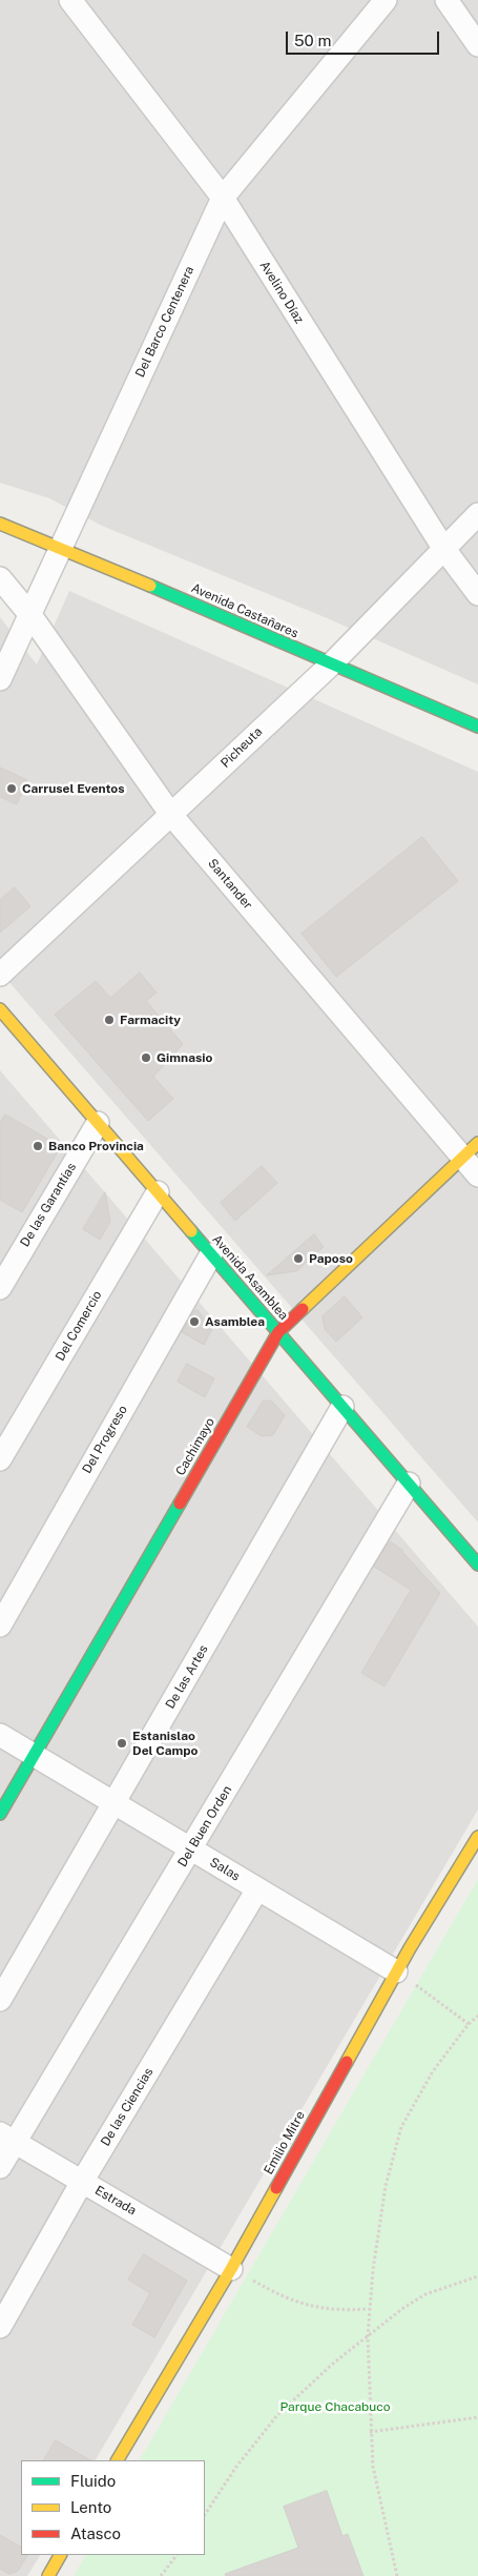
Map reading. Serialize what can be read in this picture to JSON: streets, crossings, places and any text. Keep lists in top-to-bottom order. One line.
{"streets":{"street":["Avelino Díaz","Del Barco Centenera","Avenida Castañares","Picheuta","Santander","De las Garantías","Avenida Asamblea","Del Comercio","Del Progreso","Cachimayo","De las Artes","Del Buen Orden","Salas","De las Ciencias","Emilio Mitre","Estrada"]},"crossings":[["Avelino Díaz","Del Barco Centenera"],["Avelino Díaz","Picheuta"],["Del Barco Centenera","Avenida Castañares"],["Del Barco Centenera","Santander"],["Avenida Castañares","Picheuta"],["Picheuta","Santander"],["Santander","Cachimayo"],["De las Garantías","Avenida Asamblea"],["Avenida Asamblea","Del Comercio"],["Avenida Asamblea","Del Progreso"],["Avenida Asamblea","Cachimayo"],["Avenida Asamblea","De las Artes"],["Avenida Asamblea","Del Buen Orden"],["Cachimayo","Salas"],["De las Artes","Salas"],["Del Buen Orden","Salas"],["Del Buen Orden","Estrada"],["Salas","De las Ciencias"],["Salas","Emilio Mitre"],["De las Ciencias","Estrada"],["Emilio Mitre","Estrada"]],"parks":["Parque Chacabuco"],"places":["Carrusel Eventos","Farmacity","Gimnasio","Banco Provincia","Paposo","Asamblea","Estanislao Del Campo"],"legend":["Fluido","Lento","Atasco"],"scale_bar":"50 m"}
